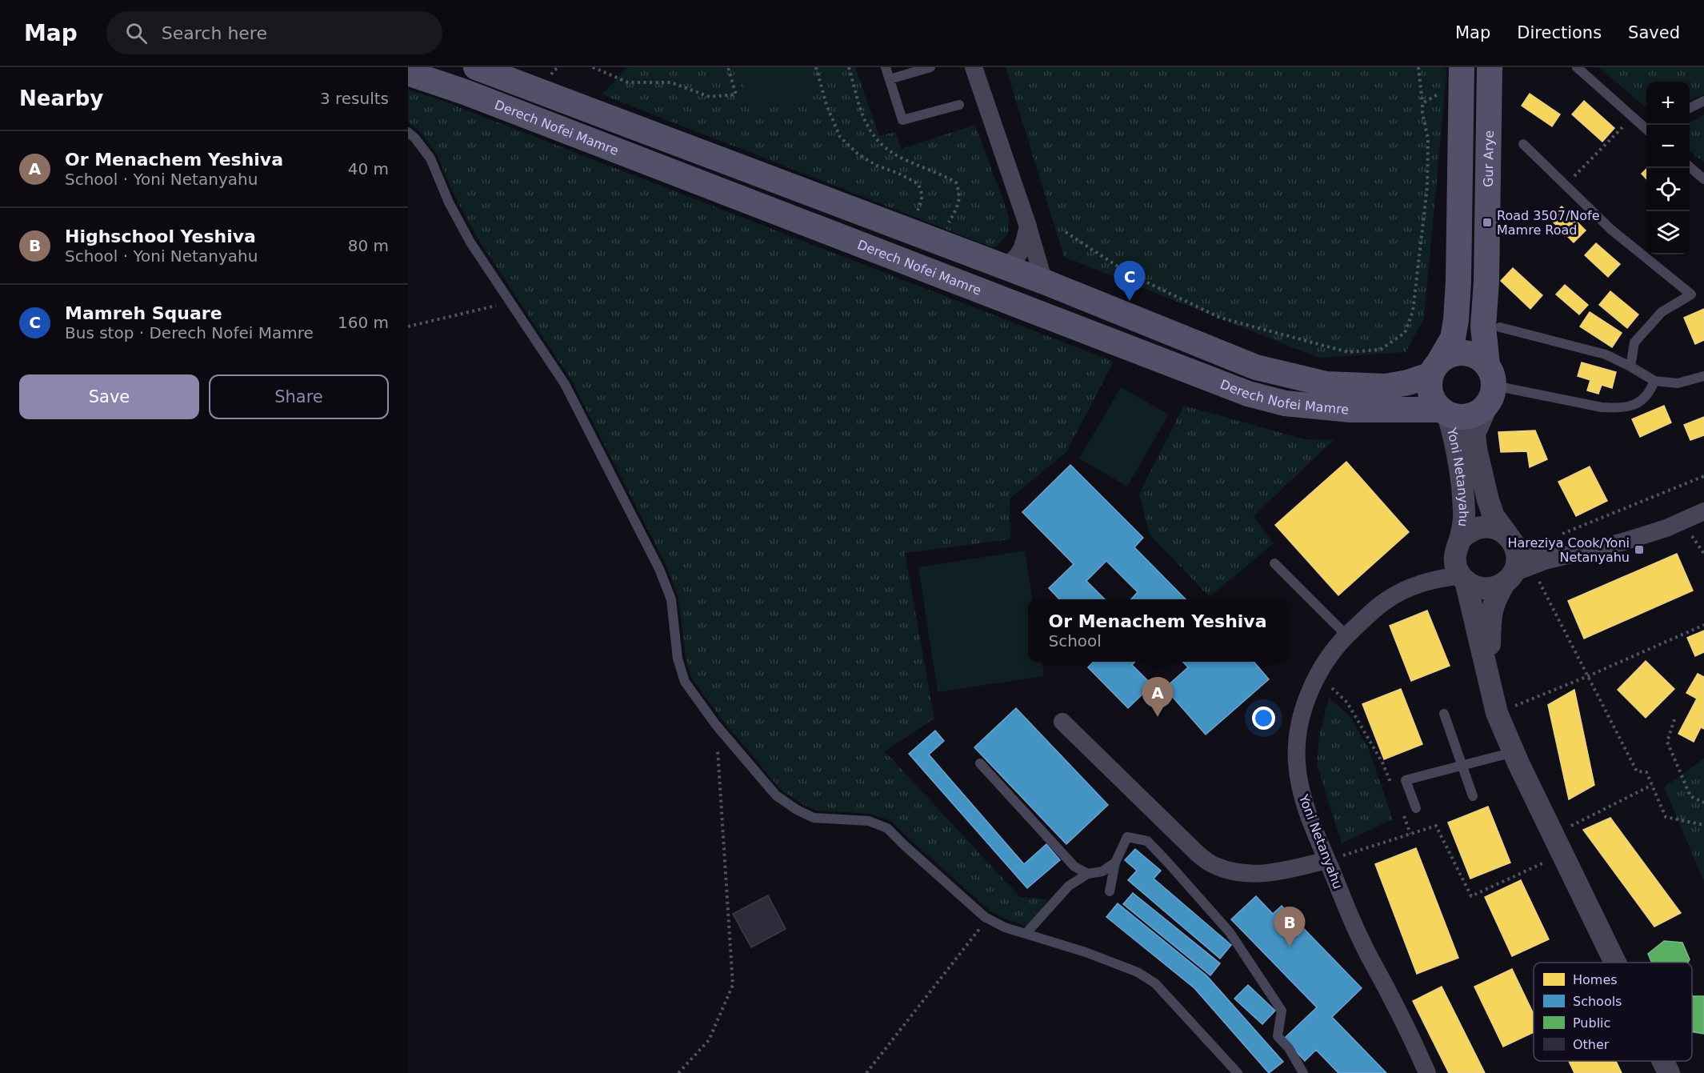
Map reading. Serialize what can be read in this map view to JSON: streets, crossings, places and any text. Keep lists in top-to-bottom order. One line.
{"streets":{"main road":["Derech Nofei Mamre","Gur Arye"],"street":["Yoni Netanyahu"]},"crossings":[["Derech Nofei Mamre","Gur Arye"],["Derech Nofei Mamre","Yoni Netanyahu"],["Gur Arye","Yoni Netanyahu"]],"places":{"transit":["Road 3507/Nofe Mamre Road","Hareziya Cook/Yoni Netanyahu"]},"legend":["Homes","Schools","Public","Other"],"page":{"header":"Map","search":"Search here","nav":["Map","Directions","Saved"],"heading":["Nearby","3 results"],"map_buttons":["+","−"],"list":[{"mark":"A","name":"Or Menachem Yeshiva","note":"School · Yoni Netanyahu","value":"40 m"},{"mark":"B","name":"Highschool Yeshiva","note":"School · Yoni Netanyahu","value":"80 m"},{"mark":"C","name":"Mamreh Square","note":"Bus stop · Derech Nofei Mamre","value":"160 m"}],"pins":["C","A","B"],"buttons":["Save","Share"],"popup":["Or Menachem Yeshiva","School"]}}
